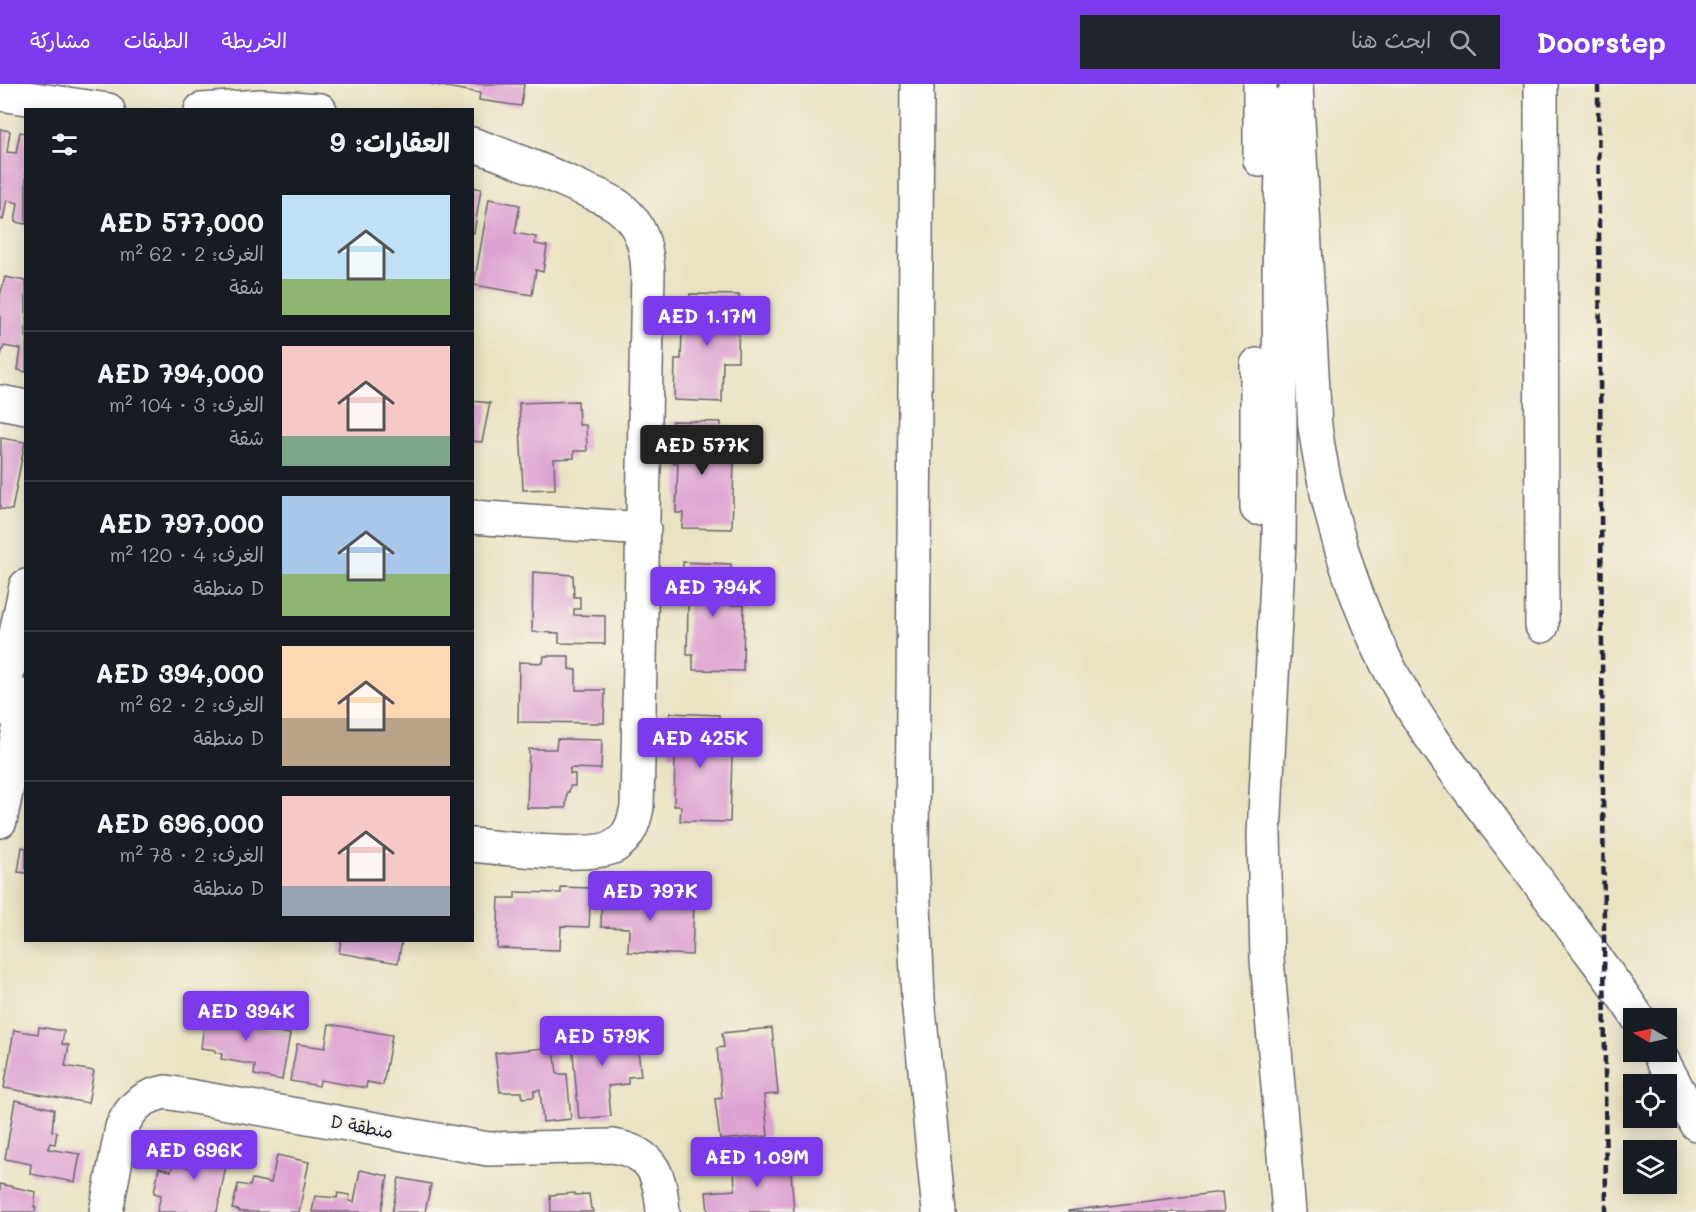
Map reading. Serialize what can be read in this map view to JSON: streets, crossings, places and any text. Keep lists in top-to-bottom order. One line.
{"streets":{"street":["D منطقة"]},"north":"left","page":{"header":"Doorstep","search":"ابحث هنا","nav":["الخريطة","الطبقات","مشاركة"],"heading":"العقارات: 9","list":[{"name":"AED 577,000","note":"الغرف: 2 · 62 m² · شقة"},{"name":"AED 794,000","note":"الغرف: 3 · 104 m² · شقة"},{"name":"AED 797,000","note":"الغرف: 4 · 120 m² · D منطقة"},{"name":"AED 394,000","note":"الغرف: 2 · 62 m² · D منطقة"},{"name":"AED 696,000","note":"الغرف: 2 · 78 m² · D منطقة"}],"price":["AED 1.17M","AED 577K","AED 794K","AED 425K","AED 797K","AED 394K","AED 579K","AED 696K","AED 1.09M"]}}
